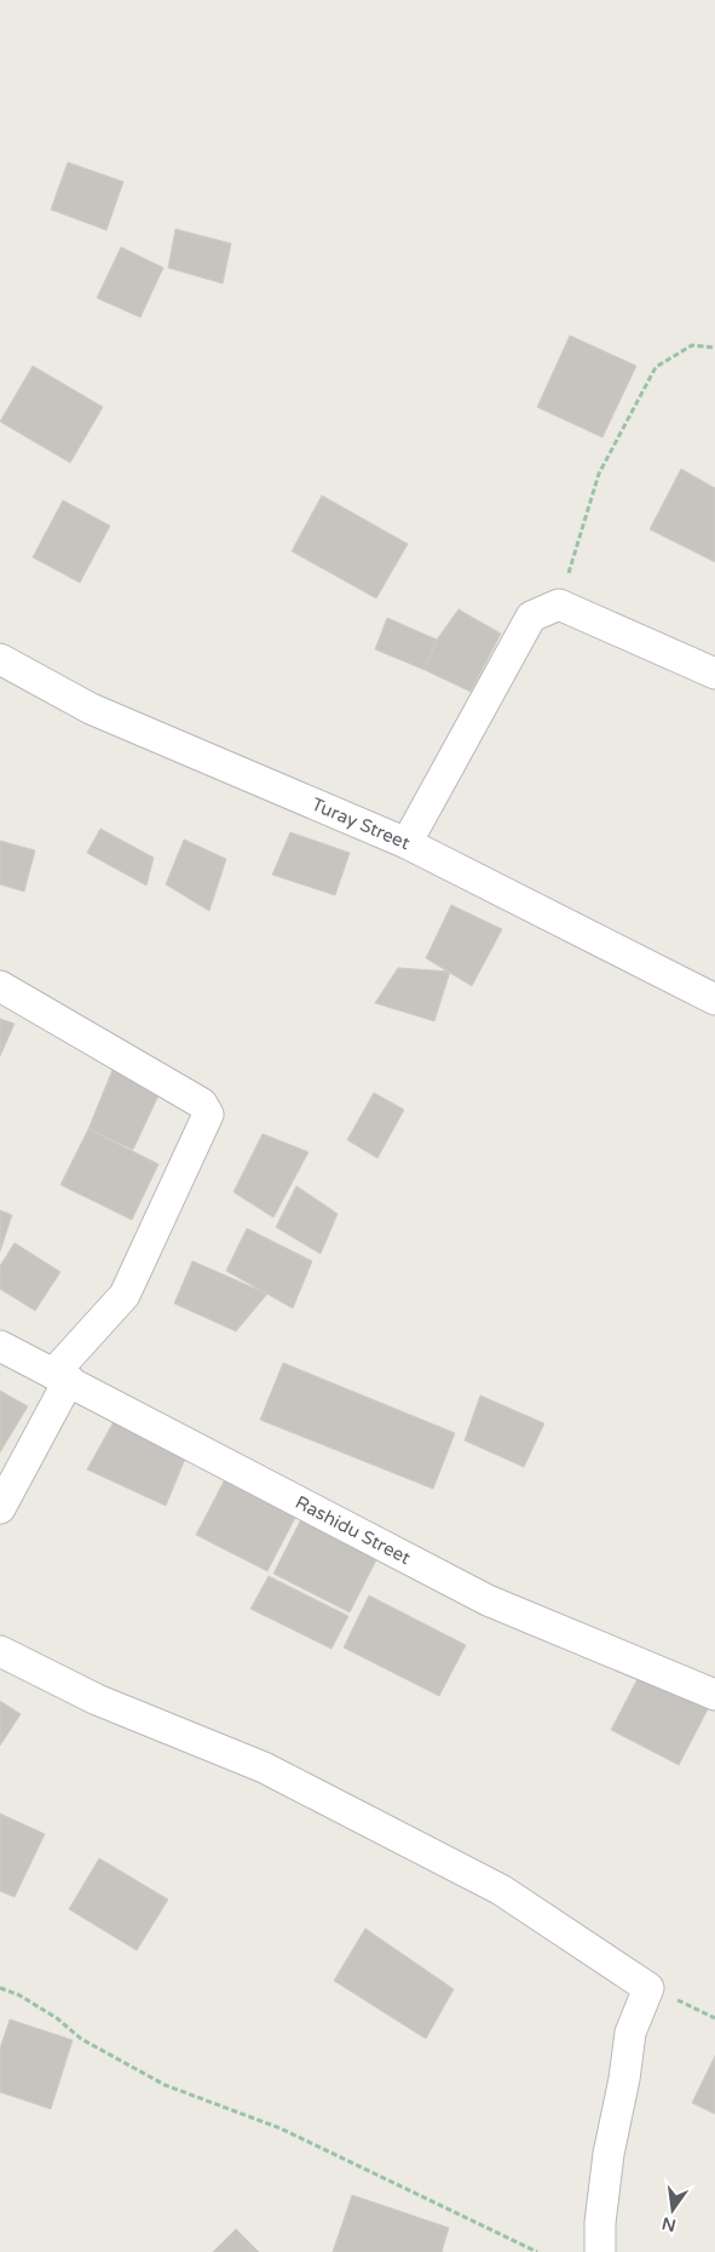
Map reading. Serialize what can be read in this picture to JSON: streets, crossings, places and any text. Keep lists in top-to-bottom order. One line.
{"streets":{"street":["Turay Street","Rashidu Street"]},"north":"bottom"}
